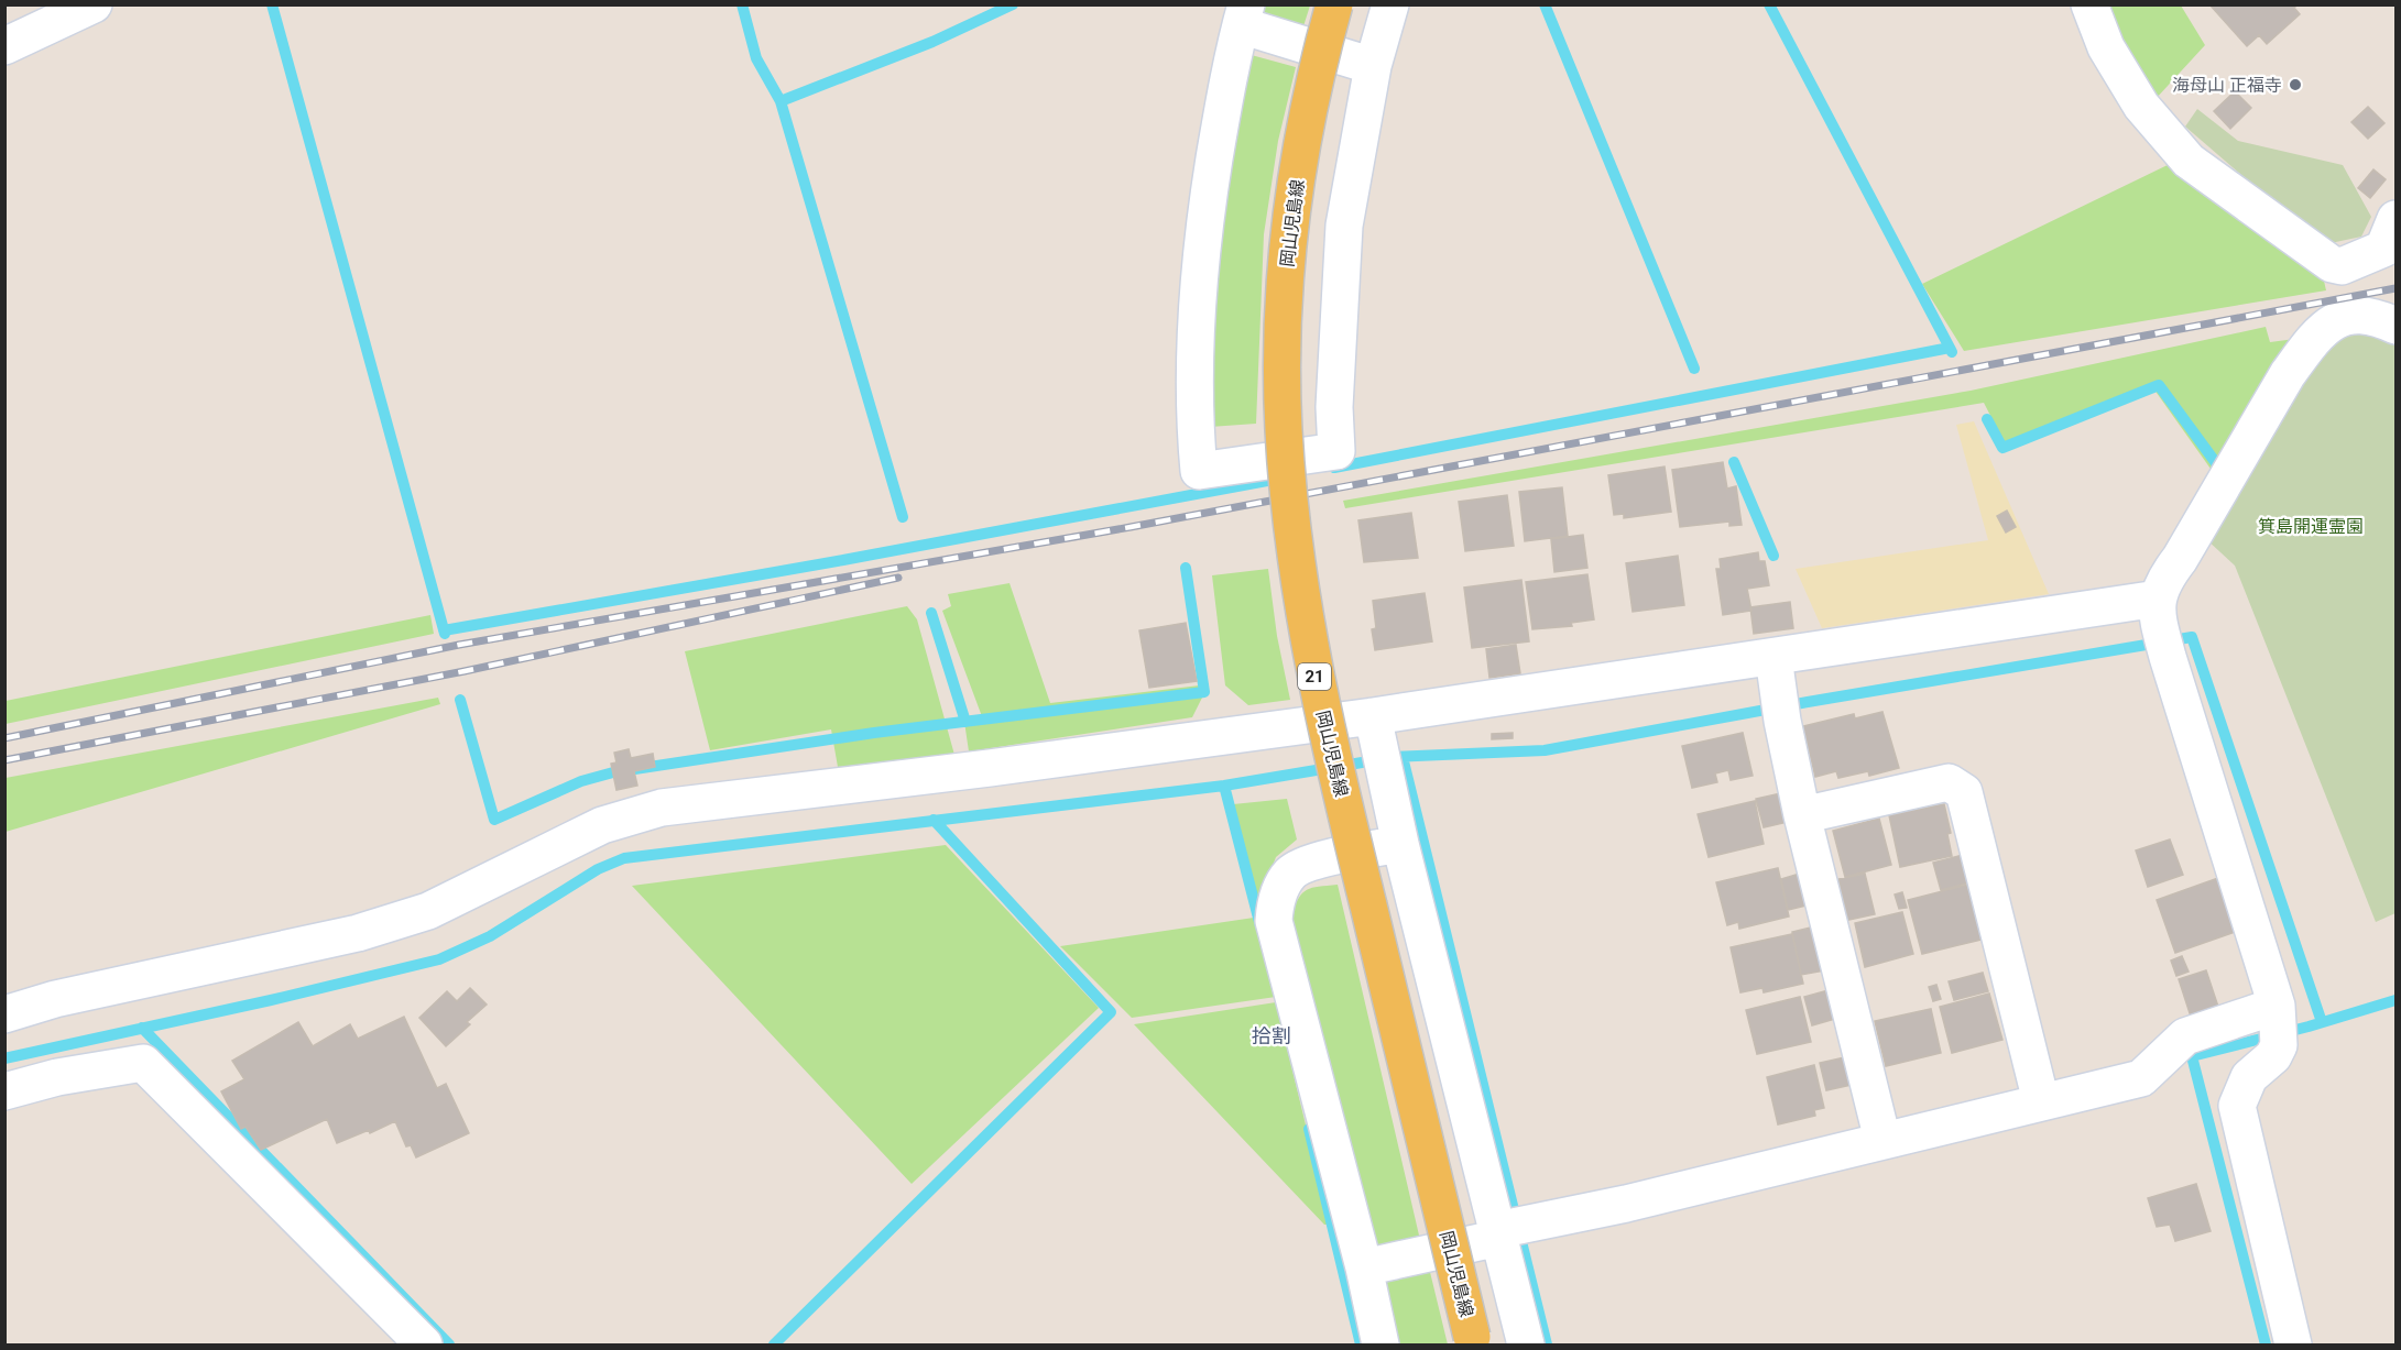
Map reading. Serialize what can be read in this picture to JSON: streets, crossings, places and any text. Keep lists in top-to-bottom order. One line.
{"streets":{"main road":["岡山児島線","21"]},"districts":["拾割"],"parks":["箕島開運霊園"],"places":["海母山 正福寺"]}
